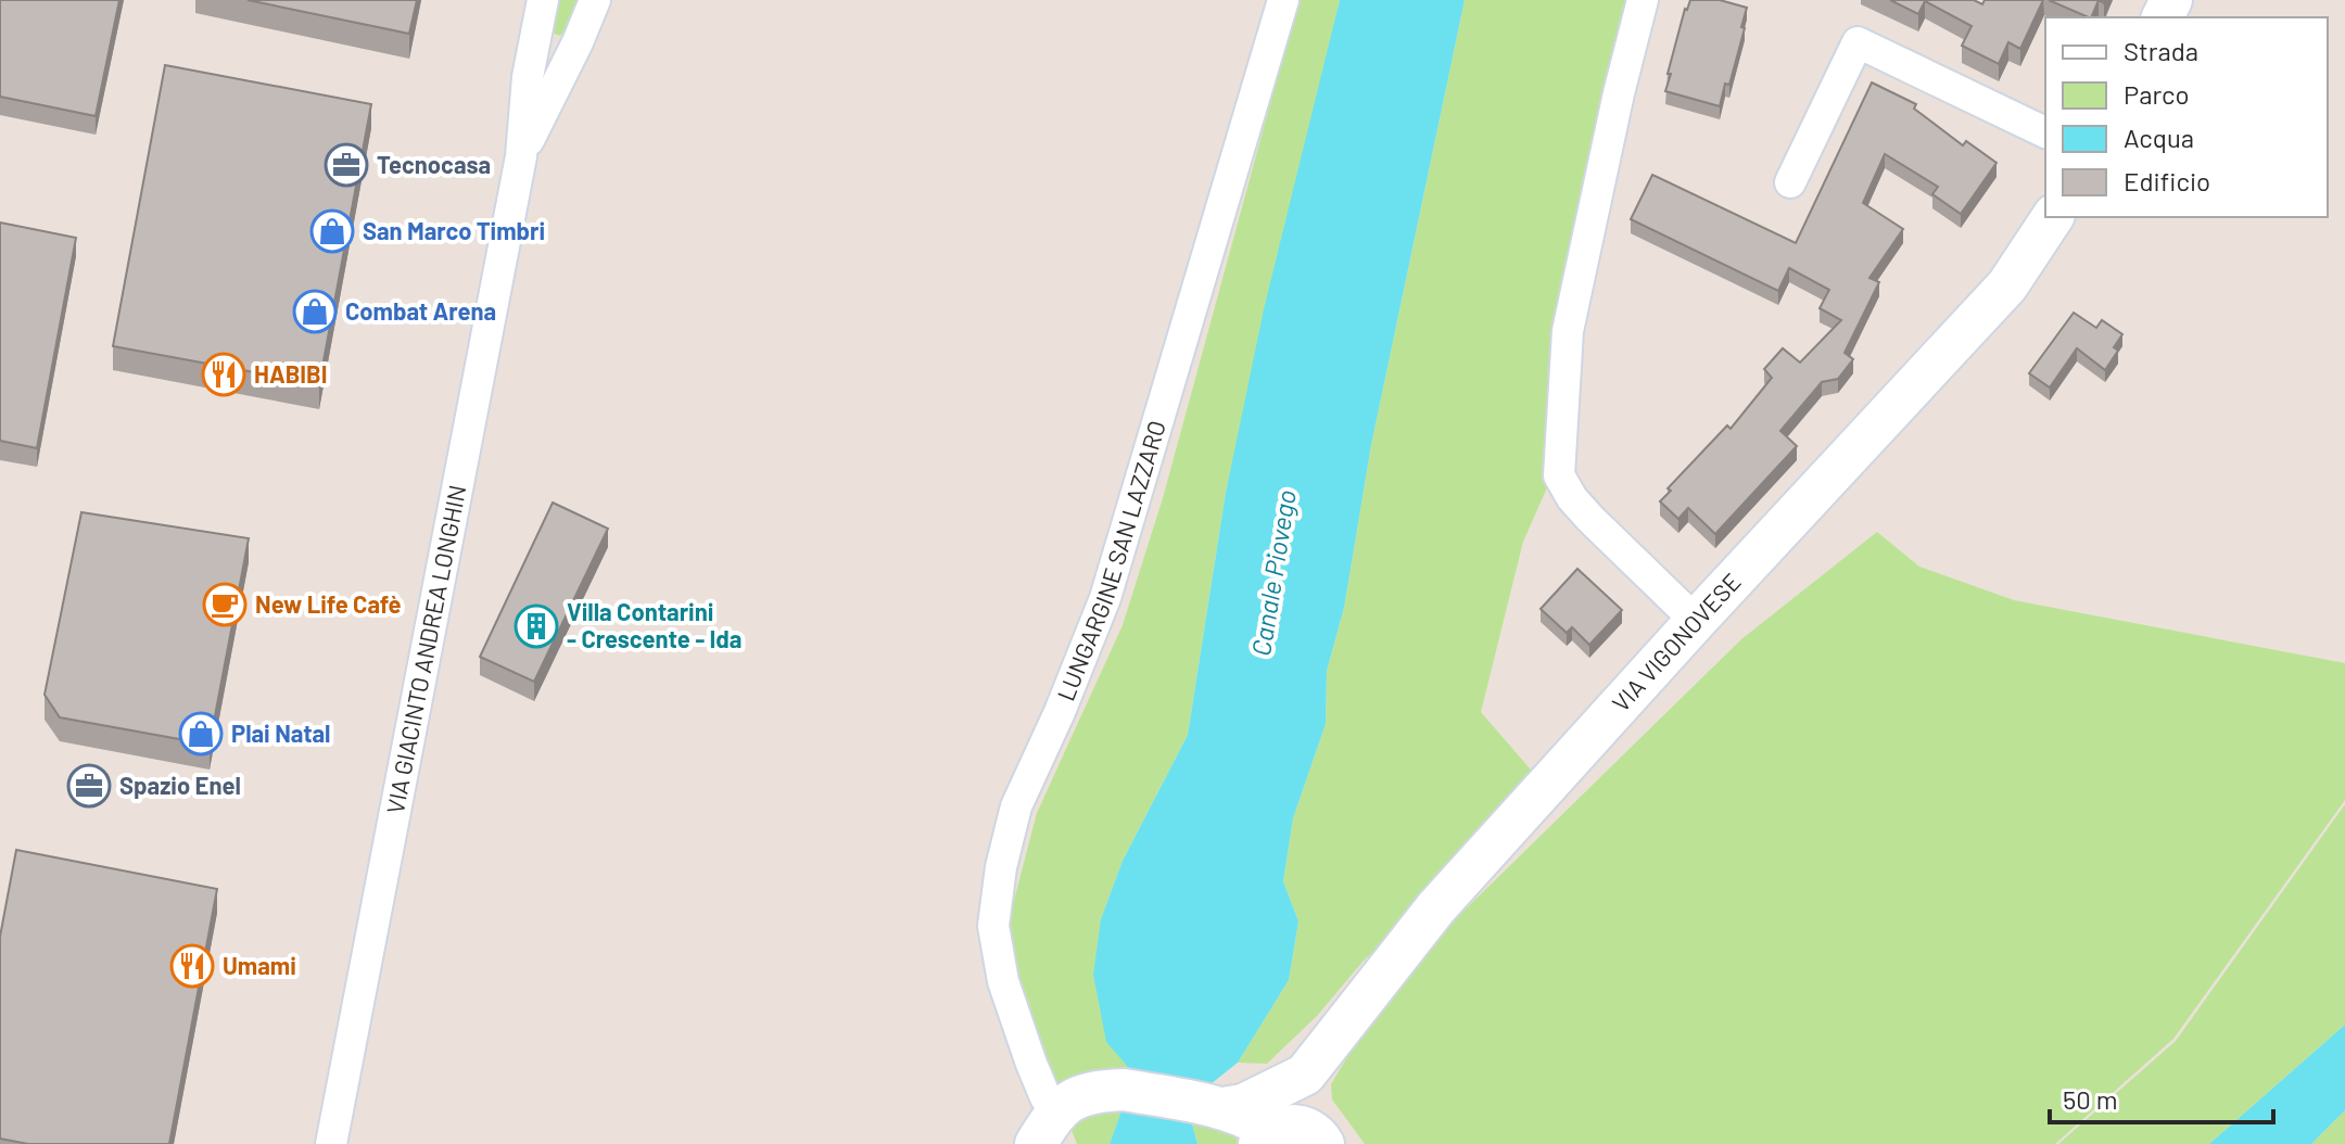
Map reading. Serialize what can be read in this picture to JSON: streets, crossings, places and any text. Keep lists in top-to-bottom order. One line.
{"streets":{"main road":["VIA VIGONOVESE"],"street":["LUNGARGINE SAN LAZZARO","VIA GIACINTO ANDREA LONGHIN"]},"water":["Canale Piovego"],"places":{"office":["Tecnocasa","Spazio Enel"],"shop":["San Marco Timbri","Combat Arena","Plai Natal"],"restaurant":["HABIBI","Umami"],"cafe":["New Life Cafè"],"building":["Villa Contarini - Crescente - Ida"]},"legend":["Strada","Parco","Acqua","Edificio"],"scale_bar":"50 m"}
